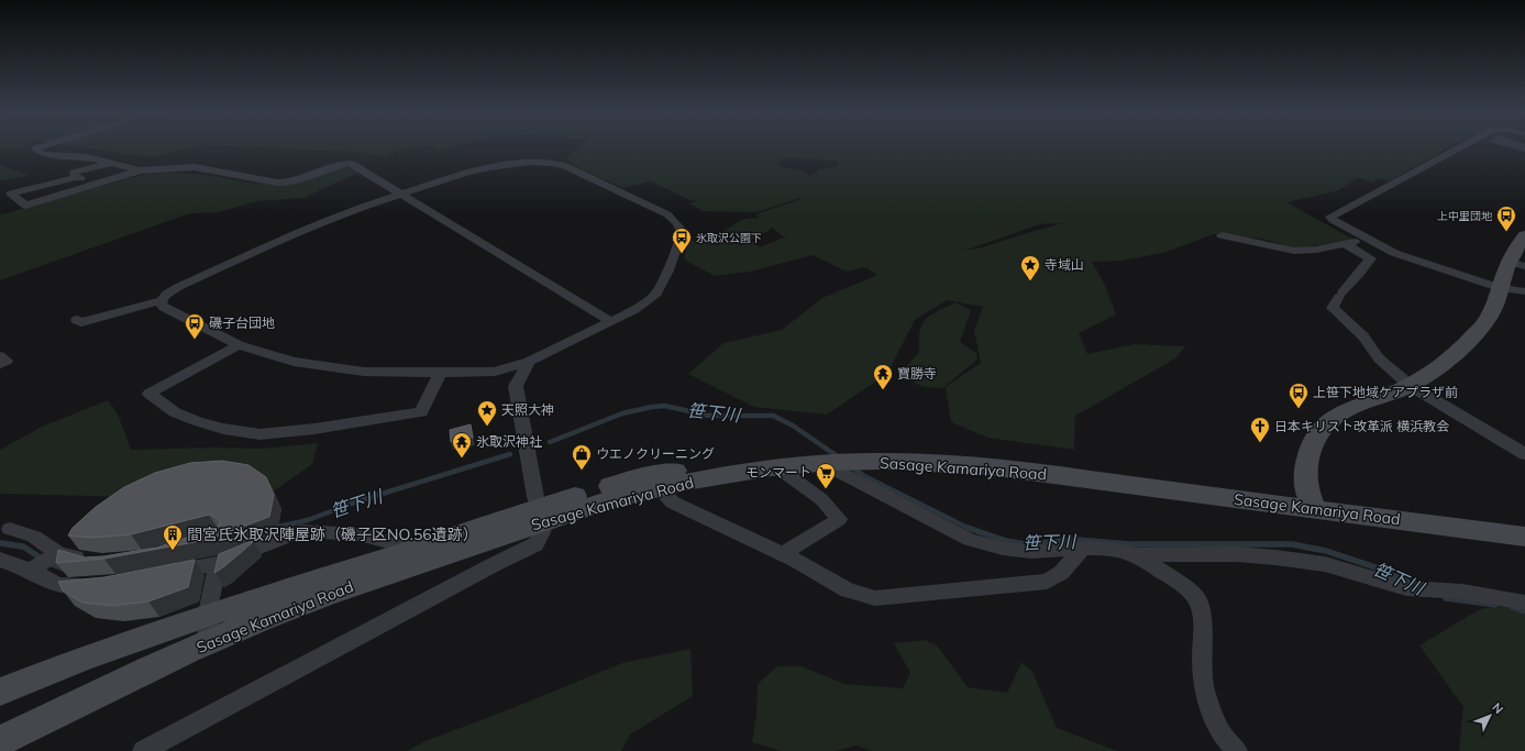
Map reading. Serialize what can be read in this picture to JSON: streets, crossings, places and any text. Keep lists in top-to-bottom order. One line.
{"streets":{"street":["Sasage Kamariya Road"]},"water":["笹下川"],"places":{"bus stop":["上中里団地","氷取沢公園下","磯子台団地","上笹下地域ケアプラザ前"],"place":["寺域山","天照大神"],"temple":["寶勝寺","氷取沢神社"],"church":["日本キリスト改革派 横浜教会"],"shop":["ウエノクリーニング"],"supermarket":["モンマート"],"building":["間宮氏氷取沢陣屋跡（磯子区NO.56遺跡）"]},"north":"top right"}
